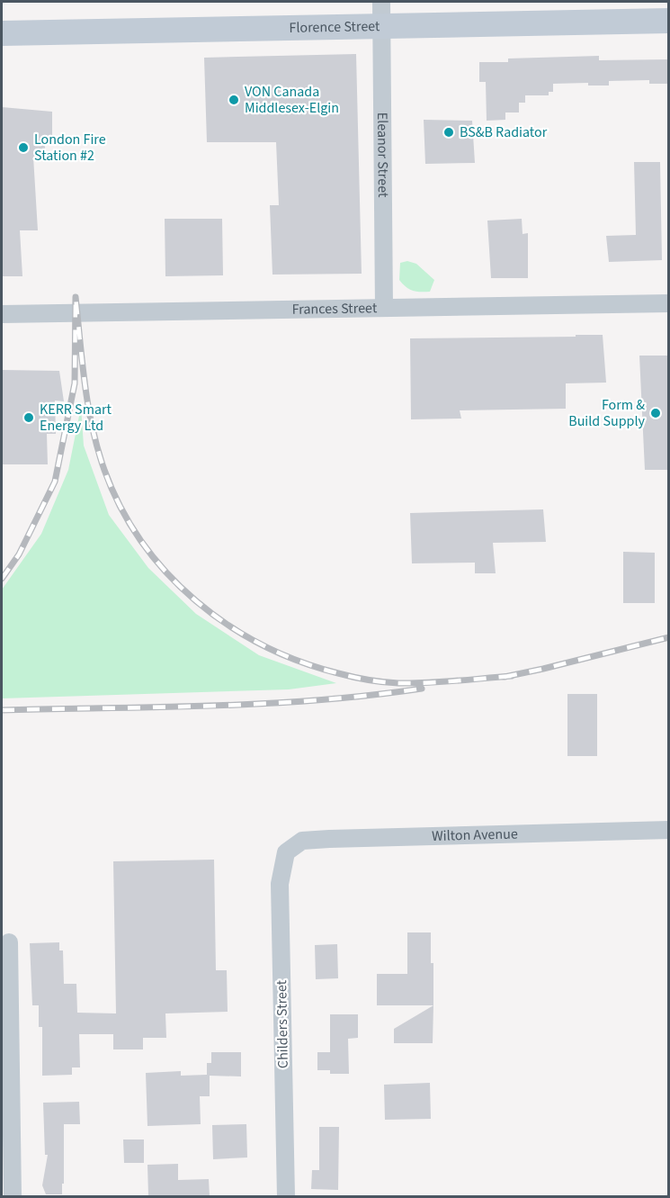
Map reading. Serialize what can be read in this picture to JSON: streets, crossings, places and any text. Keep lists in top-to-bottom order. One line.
{"streets":{"main road":["Florence Street"],"street":["Eleanor Street","Frances Street","Wilton Avenue","Childers Street"]},"crossings":[["Florence Street","Eleanor Street"],["Eleanor Street","Frances Street"],["Wilton Avenue","Childers Street"]],"places":["VON Canada Middlesex-Elgin","BS&B Radiator","London Fire Station #2","Form & Build Supply","KERR Smart Energy Ltd"]}
